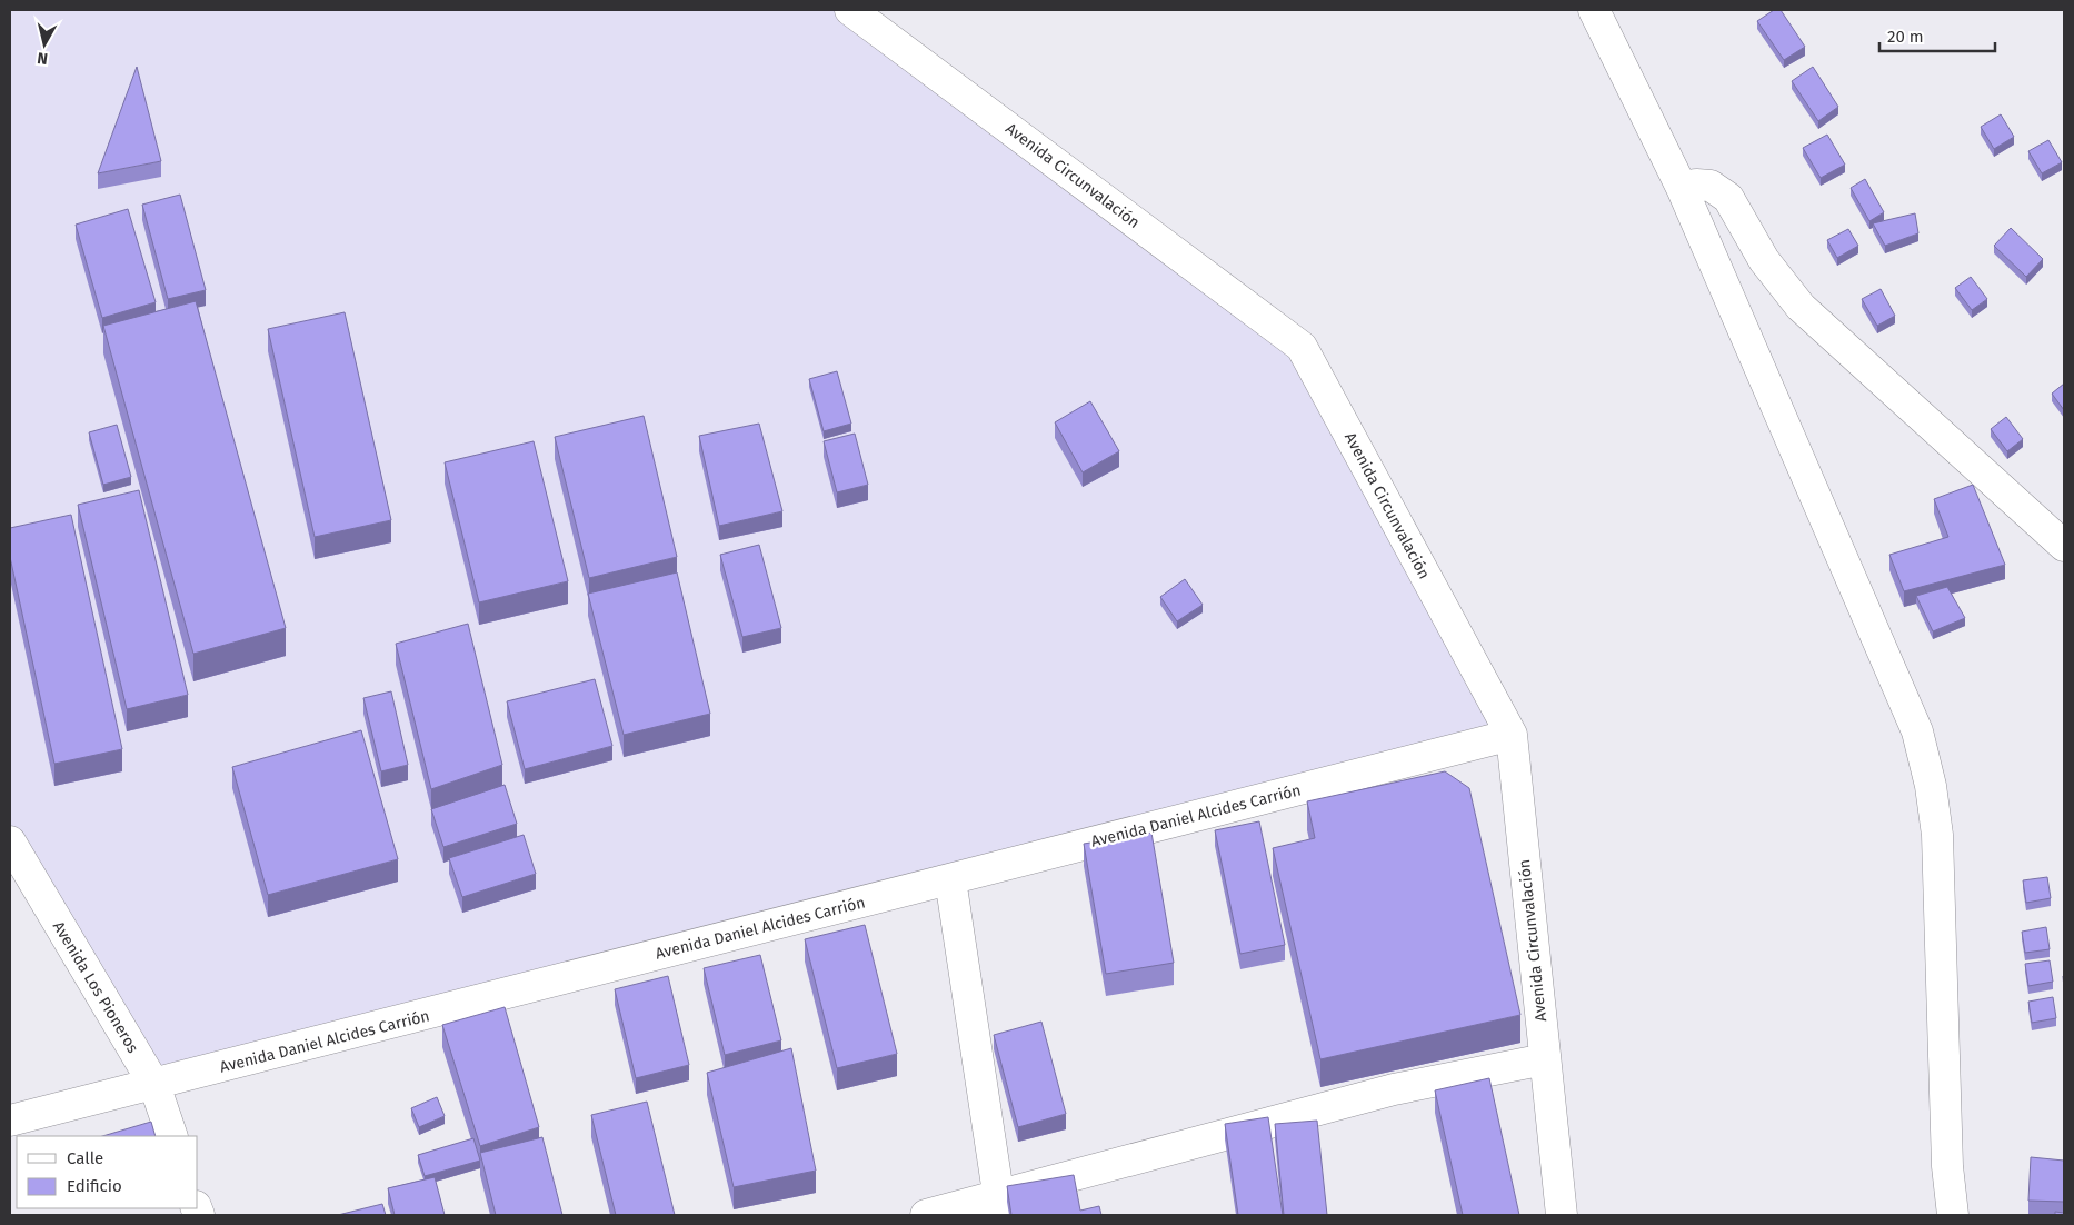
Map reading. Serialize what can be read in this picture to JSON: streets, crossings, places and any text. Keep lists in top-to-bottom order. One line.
{"streets":{"street":["Avenida Circunvalación","Avenida Daniel Alcides Carrión","Avenida Los Pioneros"]},"crossings":[["Avenida Circunvalación","Avenida Daniel Alcides Carrión"],["Avenida Daniel Alcides Carrión","Avenida Los Pioneros"]],"legend":["Calle","Edificio"],"scale_bar":"20 m","north":"bottom"}
